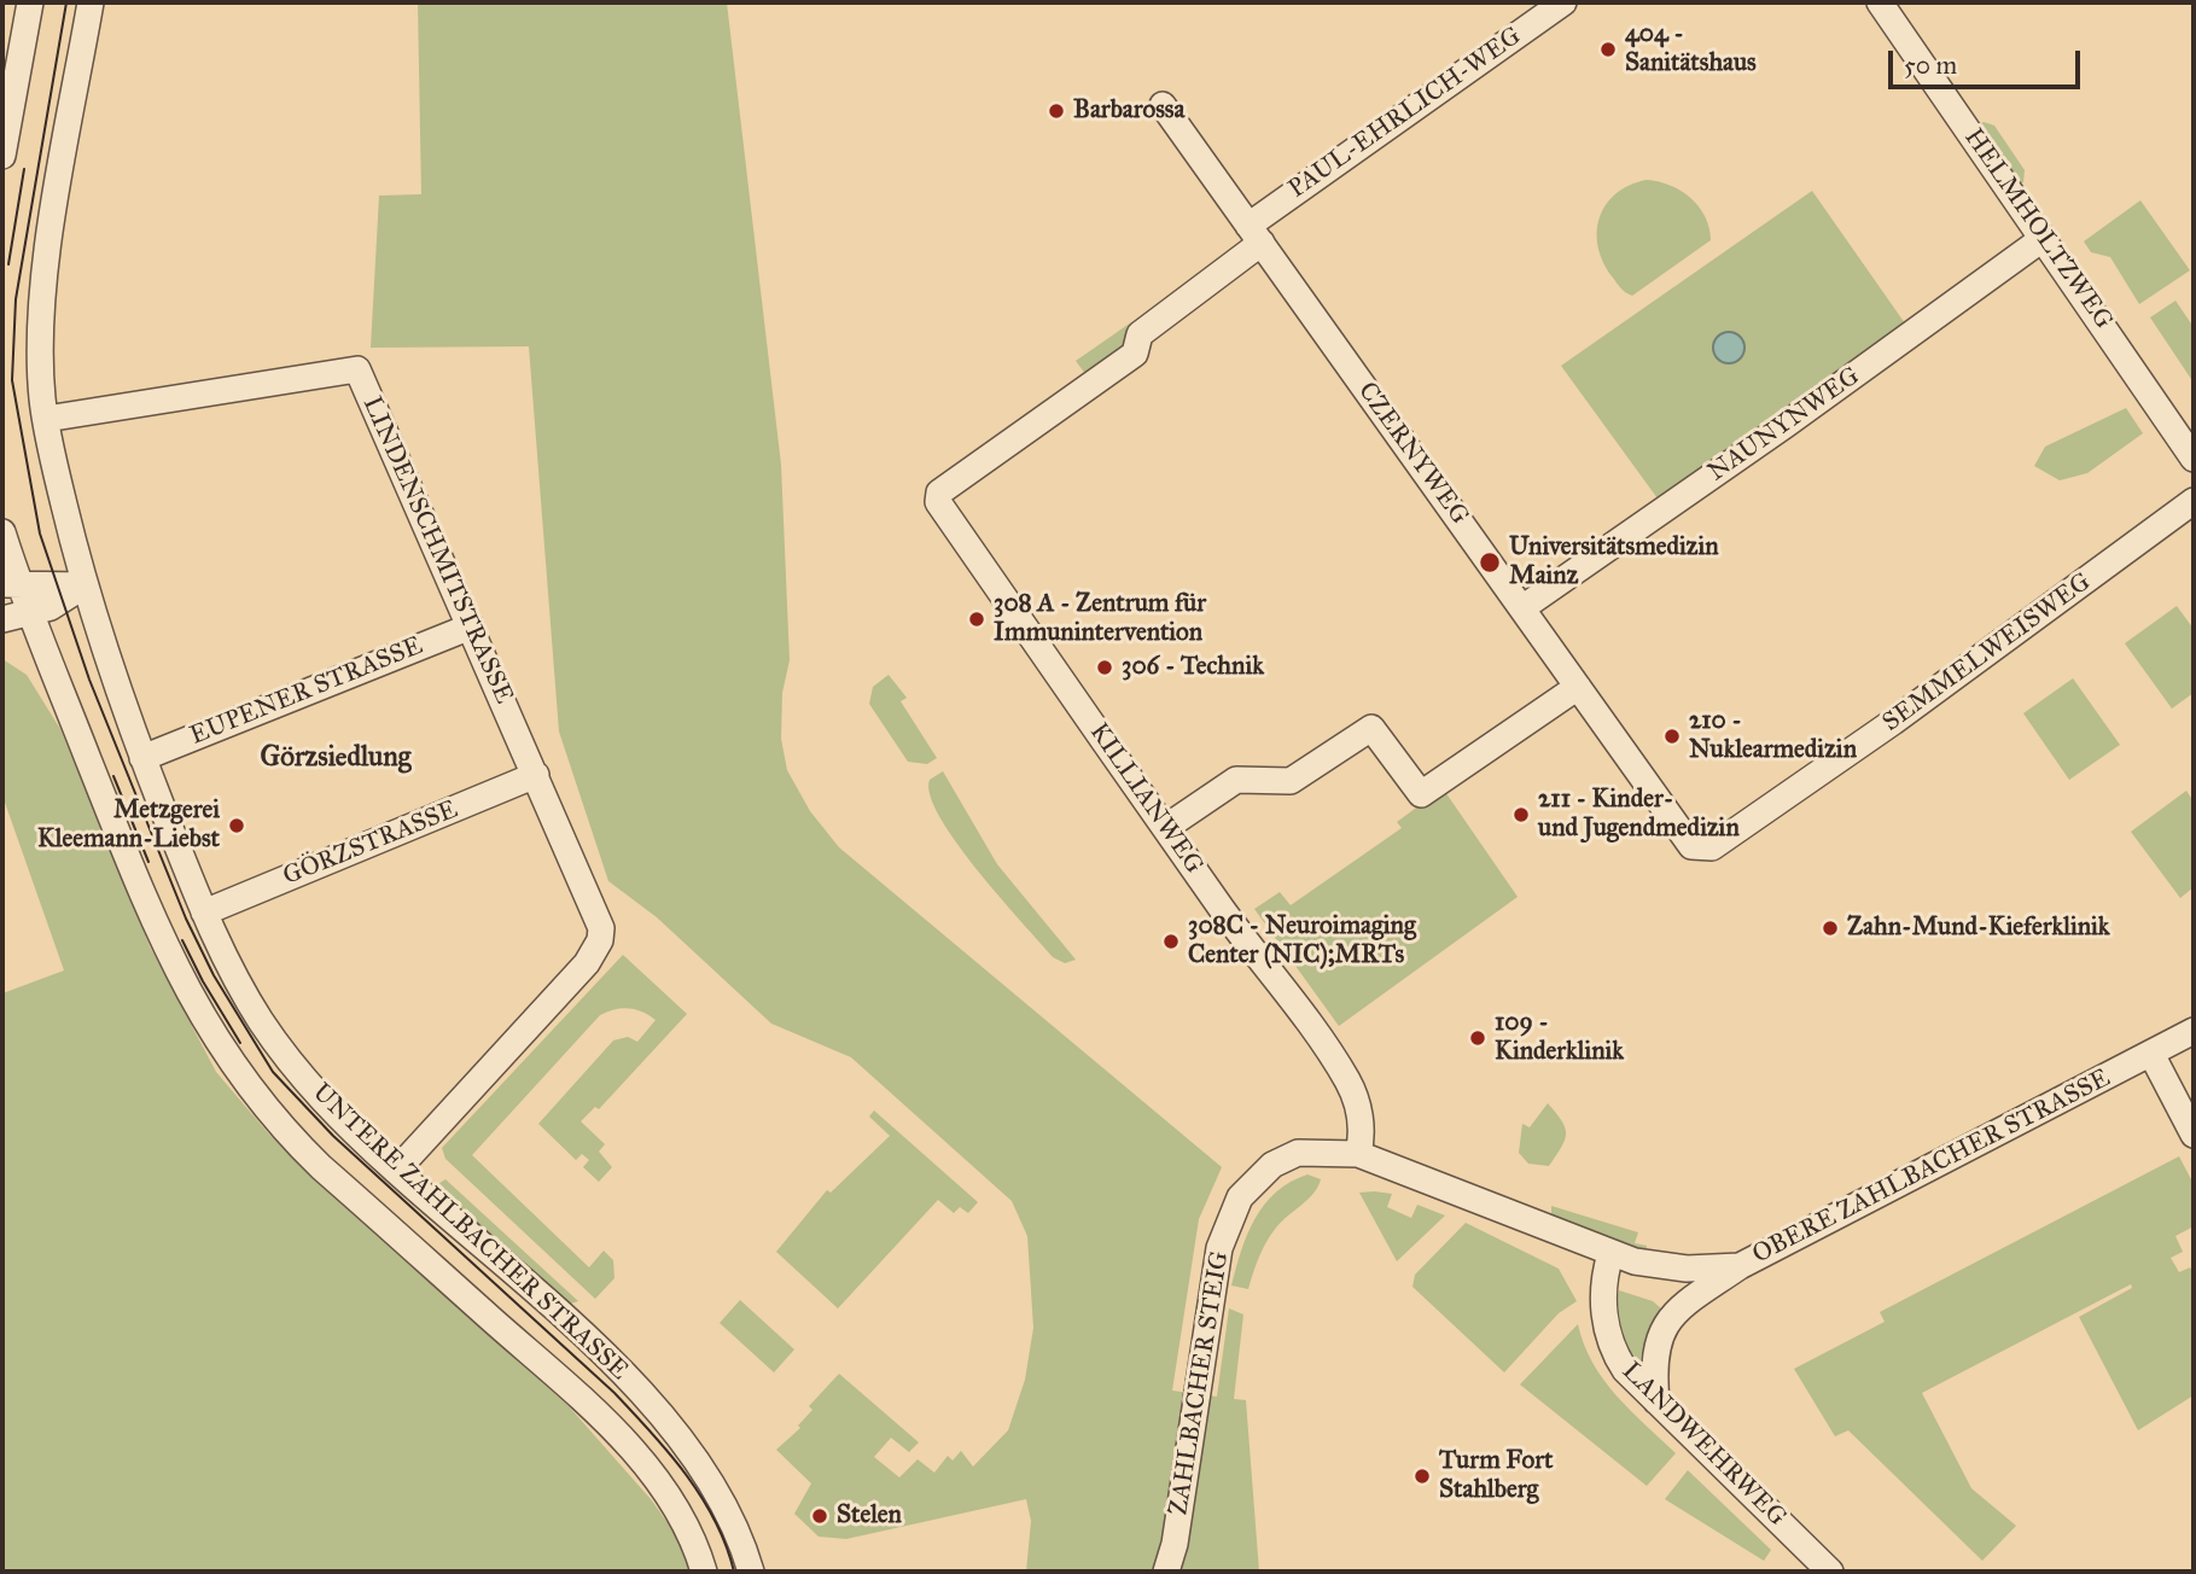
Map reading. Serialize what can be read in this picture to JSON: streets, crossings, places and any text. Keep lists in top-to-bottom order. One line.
{"streets":{"street":["PAUL-EHRLICH-WEG","HELMHOLTZWEG","NAUNYNWEG","CZERNYWEG","LINDENSCHMITSTRASSE","SEMMELWEISWEG","EUPENER STRASSE","KILLIANWEG","GÖRZSTRASSE","OBERE ZAHLBACHER STRASSE","UNTERE ZAHLBACHER STRASSE","ZAHLBACHER STEIG","LANDWEHRWEG"]},"crossings":[["PAUL-EHRLICH-WEG","CZERNYWEG"],["PAUL-EHRLICH-WEG","KILLIANWEG"],["HELMHOLTZWEG","NAUNYNWEG"],["NAUNYNWEG","CZERNYWEG"],["CZERNYWEG","SEMMELWEISWEG"],["LINDENSCHMITSTRASSE","EUPENER STRASSE"],["LINDENSCHMITSTRASSE","GÖRZSTRASSE"],["LINDENSCHMITSTRASSE","UNTERE ZAHLBACHER STRASSE"],["EUPENER STRASSE","UNTERE ZAHLBACHER STRASSE"],["KILLIANWEG","ZAHLBACHER STEIG"],["GÖRZSTRASSE","UNTERE ZAHLBACHER STRASSE"],["OBERE ZAHLBACHER STRASSE","ZAHLBACHER STEIG"],["OBERE ZAHLBACHER STRASSE","LANDWEHRWEG"],["ZAHLBACHER STEIG","LANDWEHRWEG"]],"districts":["Görzsiedlung"],"places":["404 - Sanitätshaus","Barbarossa","Universitätsmedizin Mainz","308 A - Zentrum für Immunintervention","306 - Technik","210 - Nuklearmedizin","211 - Kinder- und Jugendmedizin","Metzgerei Kleemann-Liebst","Zahn-Mund-Kieferklinik","308C - Neuroimaging Center (NIC);MRTs","109 - Kinderklinik","Turm Fort Stahlberg","Stelen"],"scale_bar":"50 m"}
